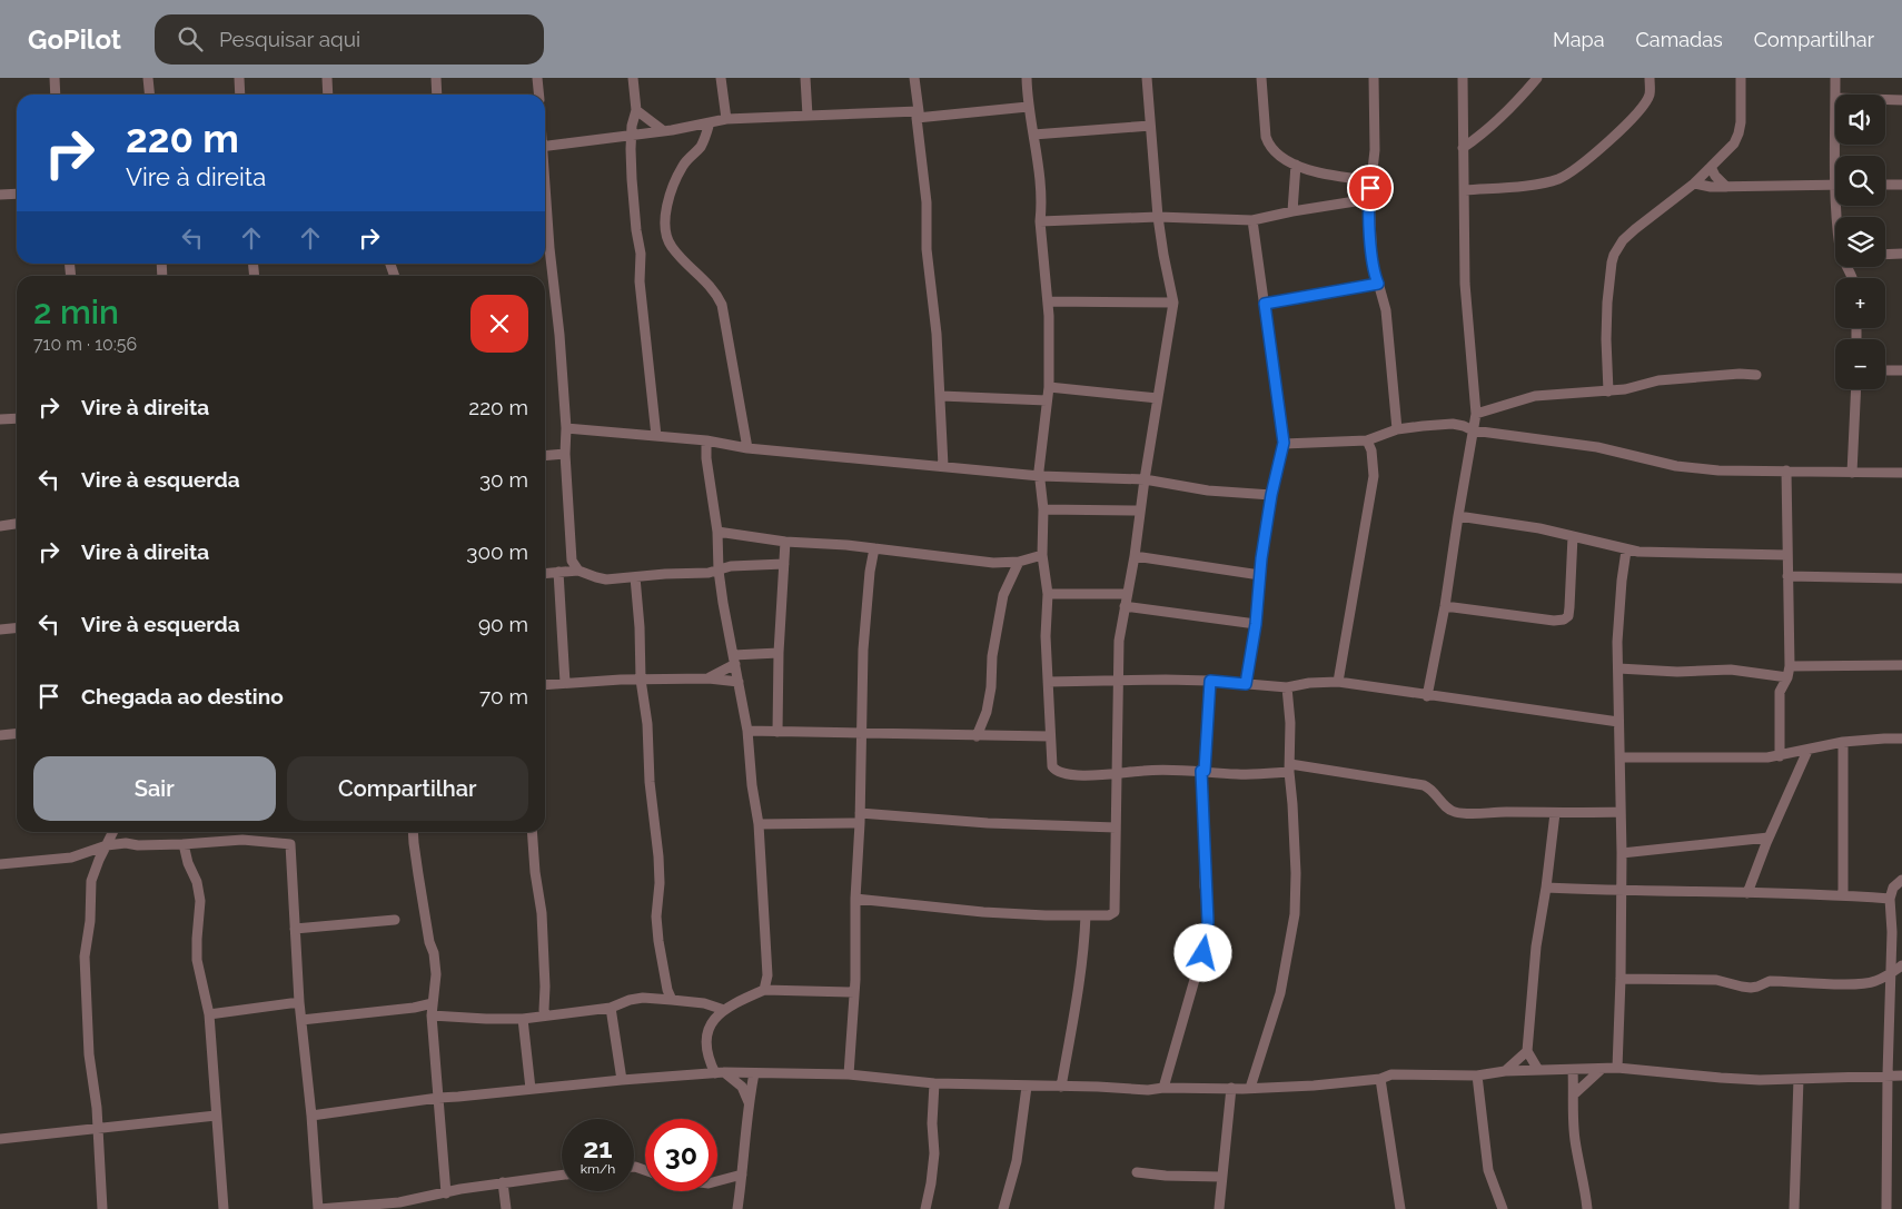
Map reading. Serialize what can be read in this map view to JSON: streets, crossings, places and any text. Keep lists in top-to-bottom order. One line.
{"page":{"header":"GoPilot","search":"Pesquisar aqui","nav":["Mapa","Camadas","Compartilhar"],"map_buttons":["+","−"],"turn":["220 m","Vire à direita"],"heading":["2 min","710 m · 10:56"],"list":[{"name":"Vire à direita","value":"220 m"},{"name":"Vire à esquerda","value":"30 m"},{"name":"Vire à direita","value":"300 m"},{"name":"Vire à esquerda","value":"90 m"},{"name":"Chegada ao destino","value":"70 m"}],"buttons":["Sair","Compartilhar"],"speed":"21 km/h","limit":"30"}}
